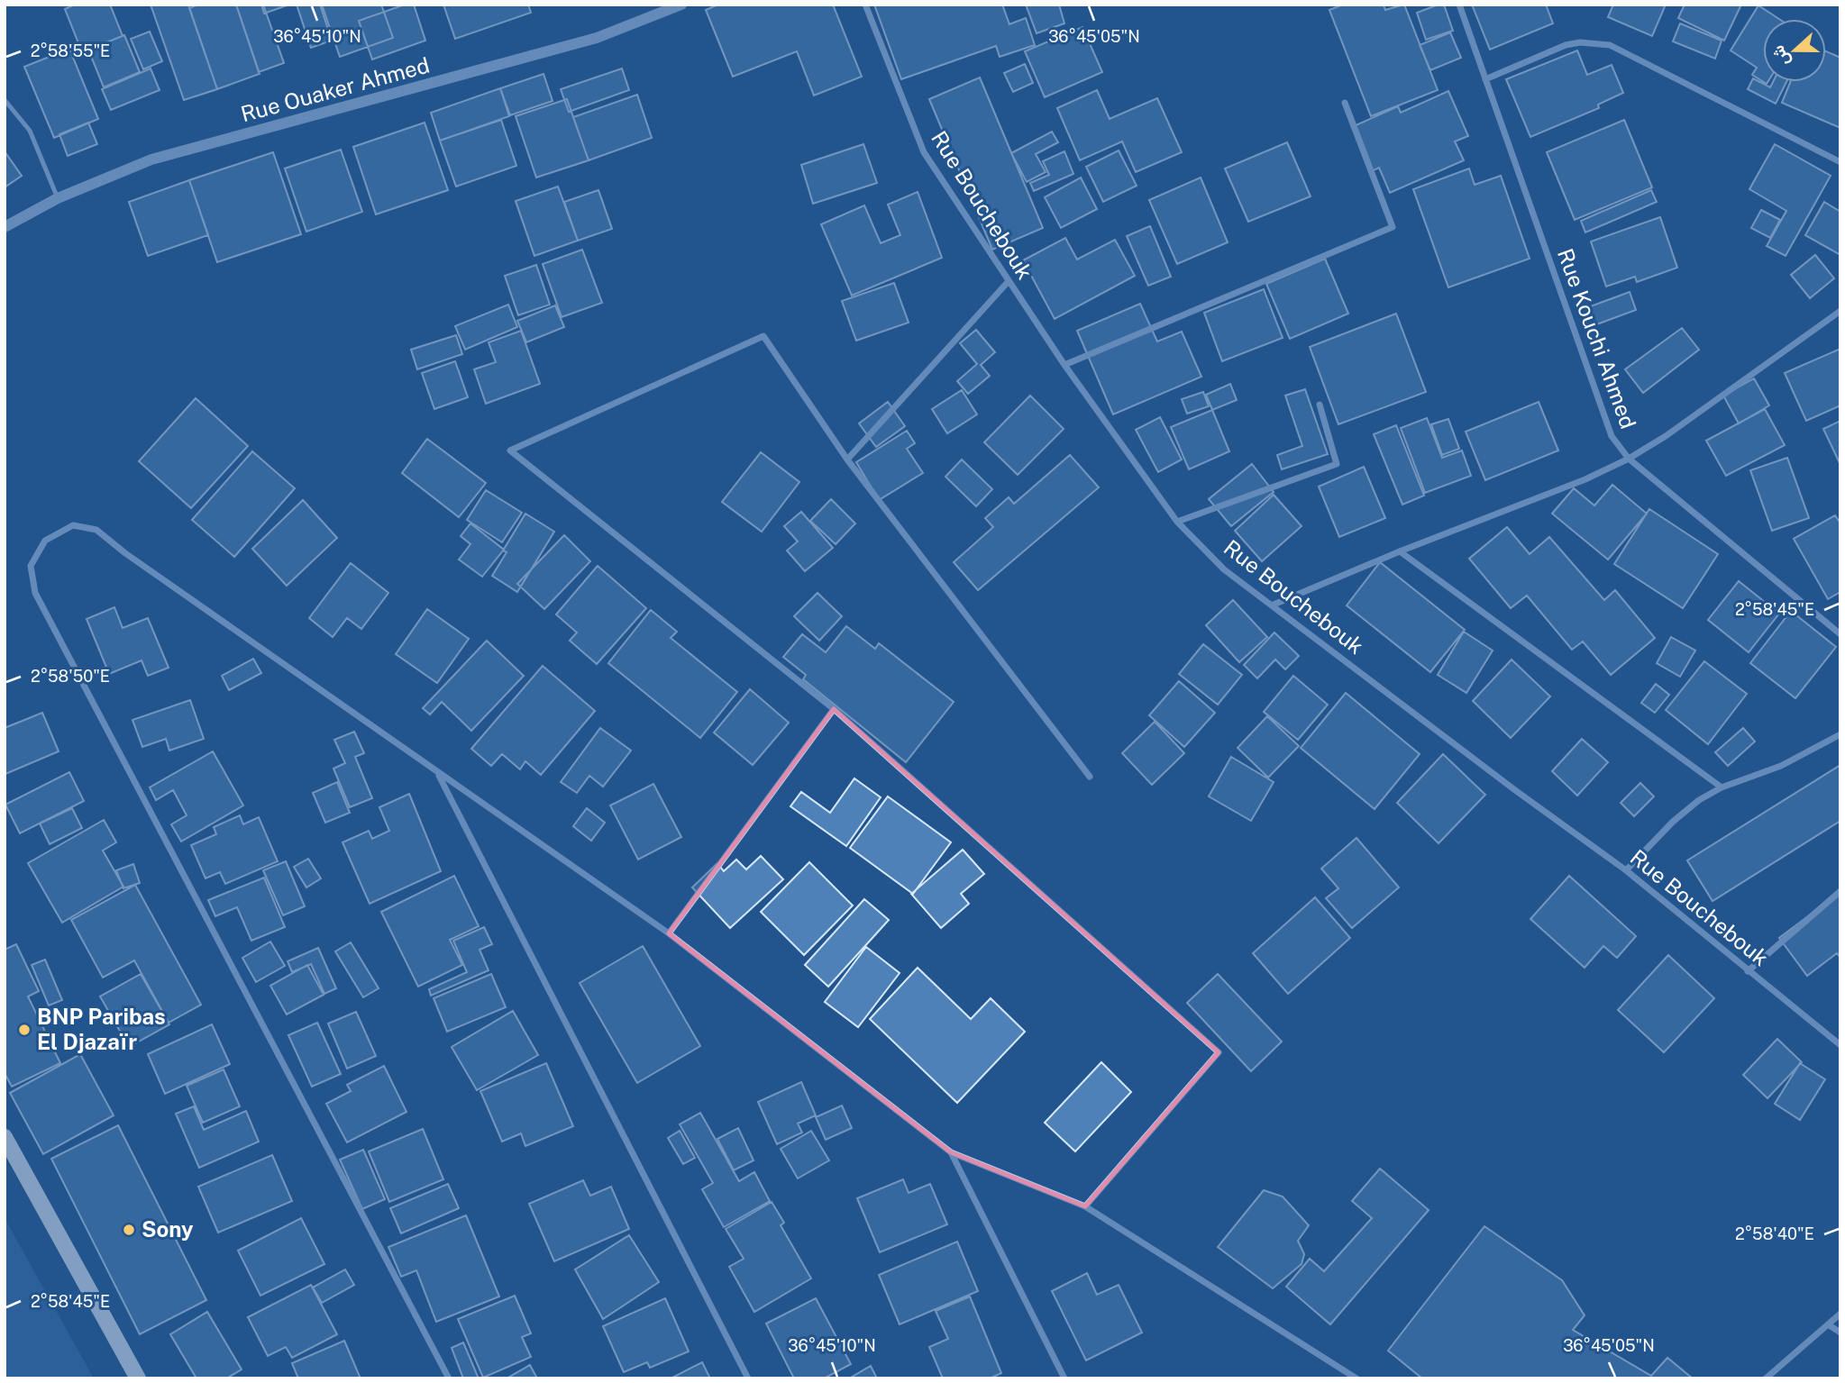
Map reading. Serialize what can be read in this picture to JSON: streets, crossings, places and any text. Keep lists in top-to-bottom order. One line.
{"streets":{"street":["Rue Ouaker Ahmed","Rue Bouchebouk","Rue Kouchi Ahmed"]},"places":["BNP Paribas El Djazaïr","Sony"],"north":"left","coordinates":["36°45'10\"N","36°45'05\"N","2°58'55\"E","2°58'45\"E","2°58'50\"E","2°58'40\"E"]}
